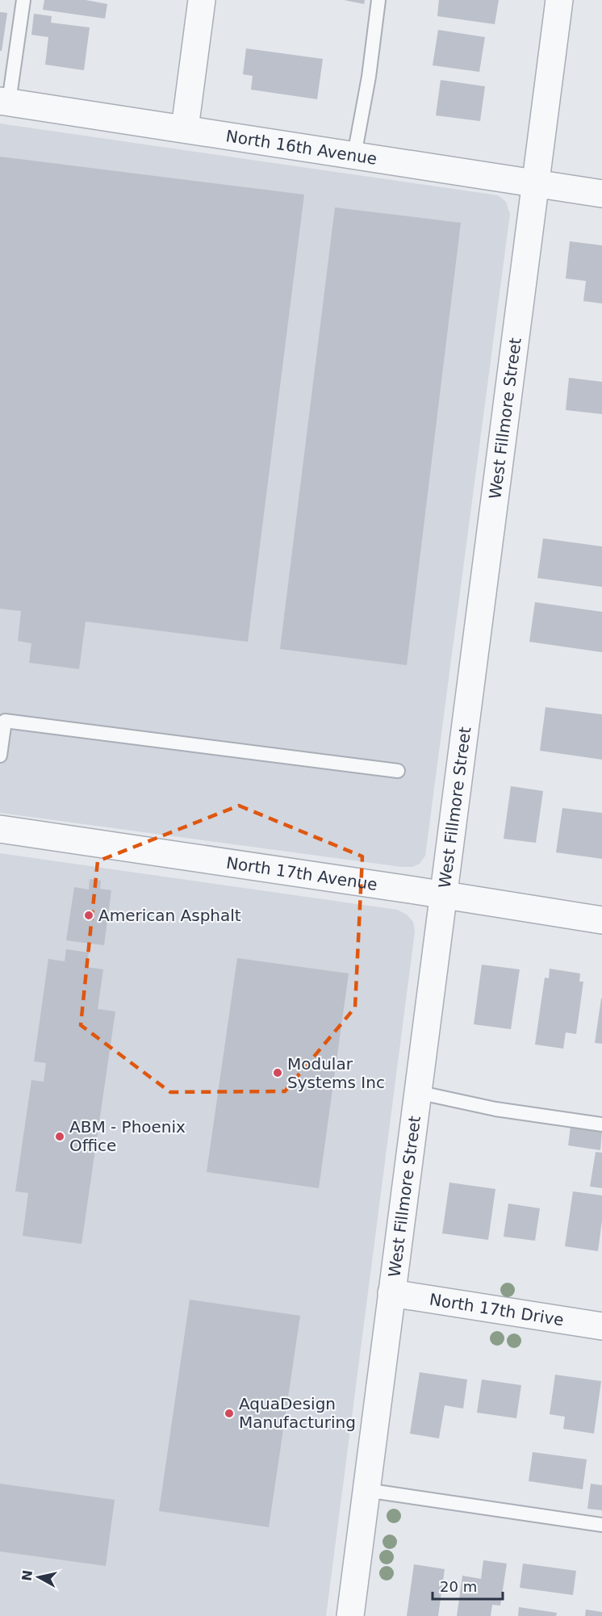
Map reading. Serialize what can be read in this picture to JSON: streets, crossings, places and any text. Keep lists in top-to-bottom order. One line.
{"streets":{"street":["North 16th Avenue","West Fillmore Street","North 17th Avenue","North 17th Drive"]},"crossings":[["North 16th Avenue","West Fillmore Street"],["West Fillmore Street","North 17th Avenue"],["West Fillmore Street","North 17th Drive"]],"places":["American Asphalt","Modular Systems Inc","ABM - Phoenix Office","AquaDesign Manufacturing"],"scale_bar":"20 m","north":"left"}
